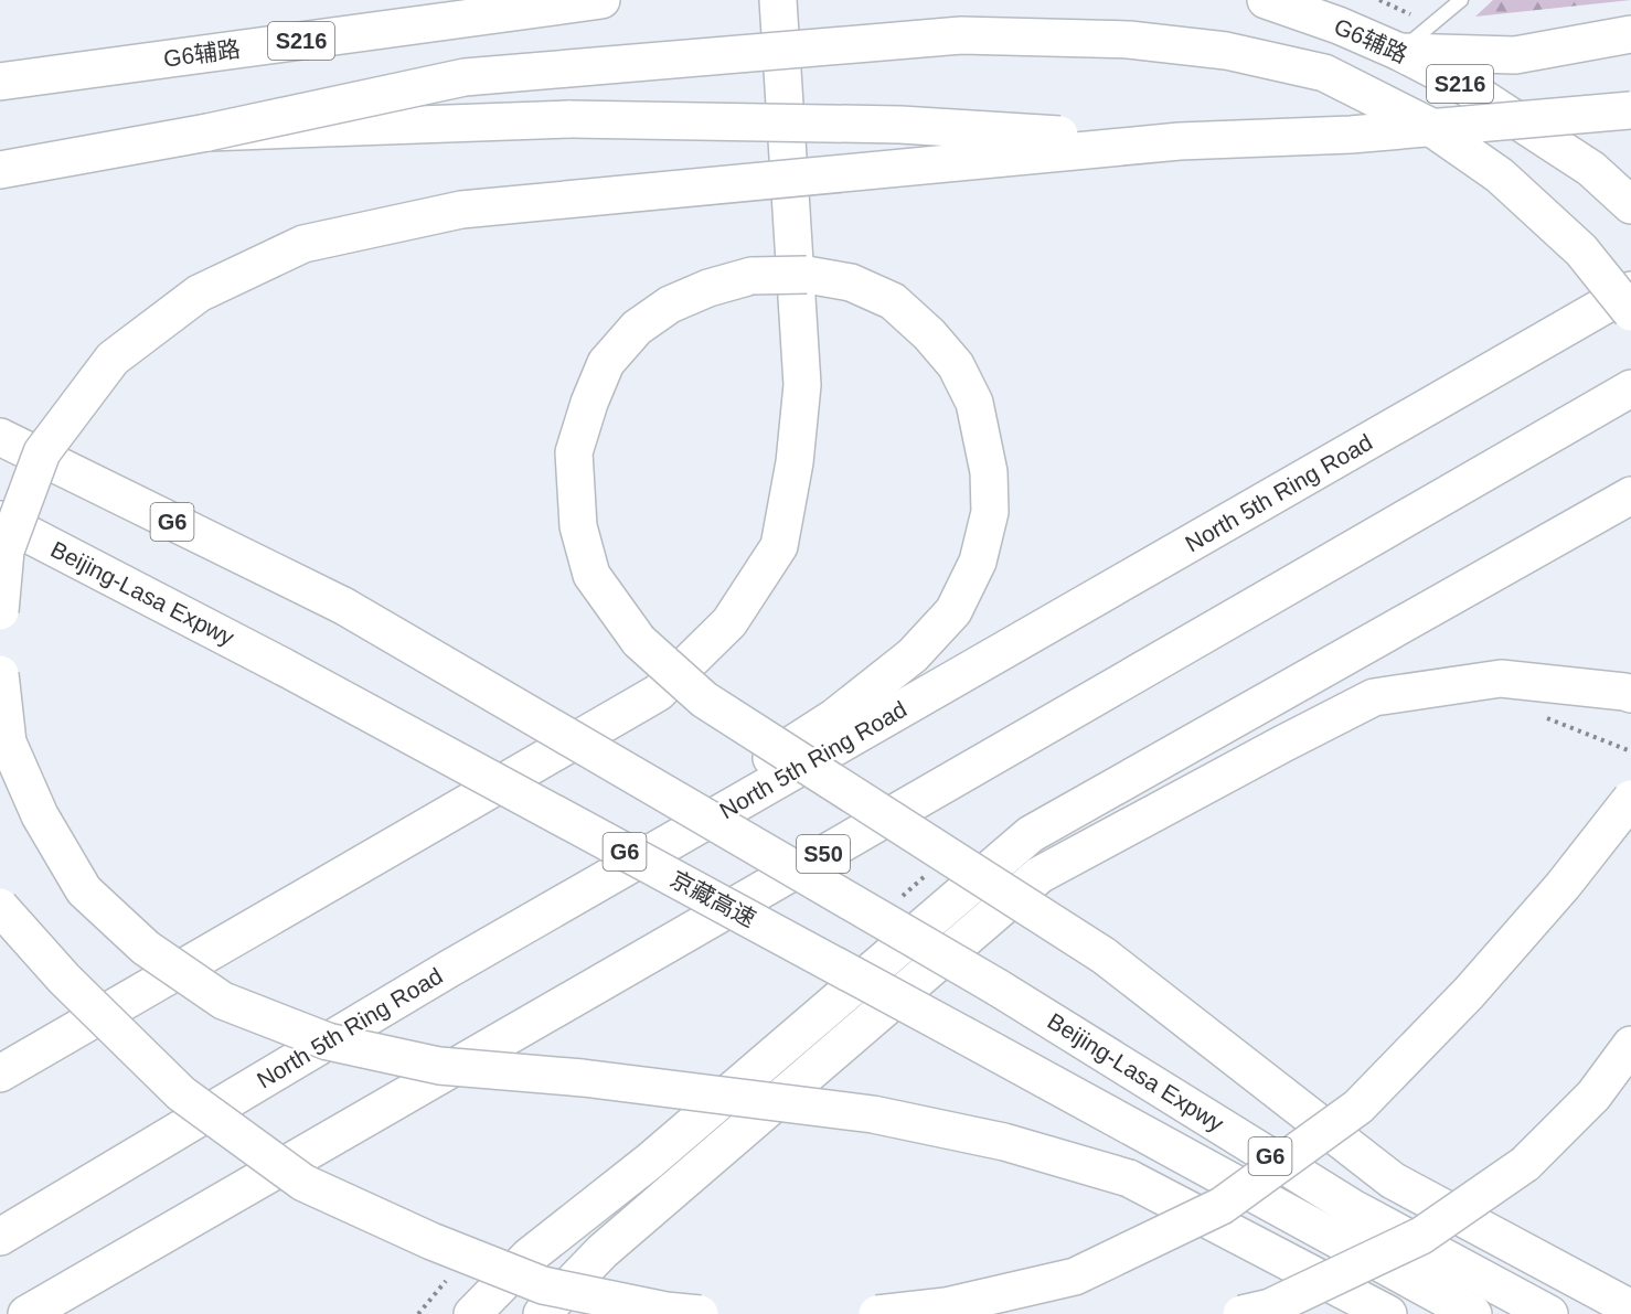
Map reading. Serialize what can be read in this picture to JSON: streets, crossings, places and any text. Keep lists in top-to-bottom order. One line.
{"streets":{"main road":["S216","G6辅路","North 5th Ring Road","G6","Beijing-Lasa Expwy","S50","京藏高速"]},"crossings":[["Beijing-Lasa Expwy","京藏高速"]]}
